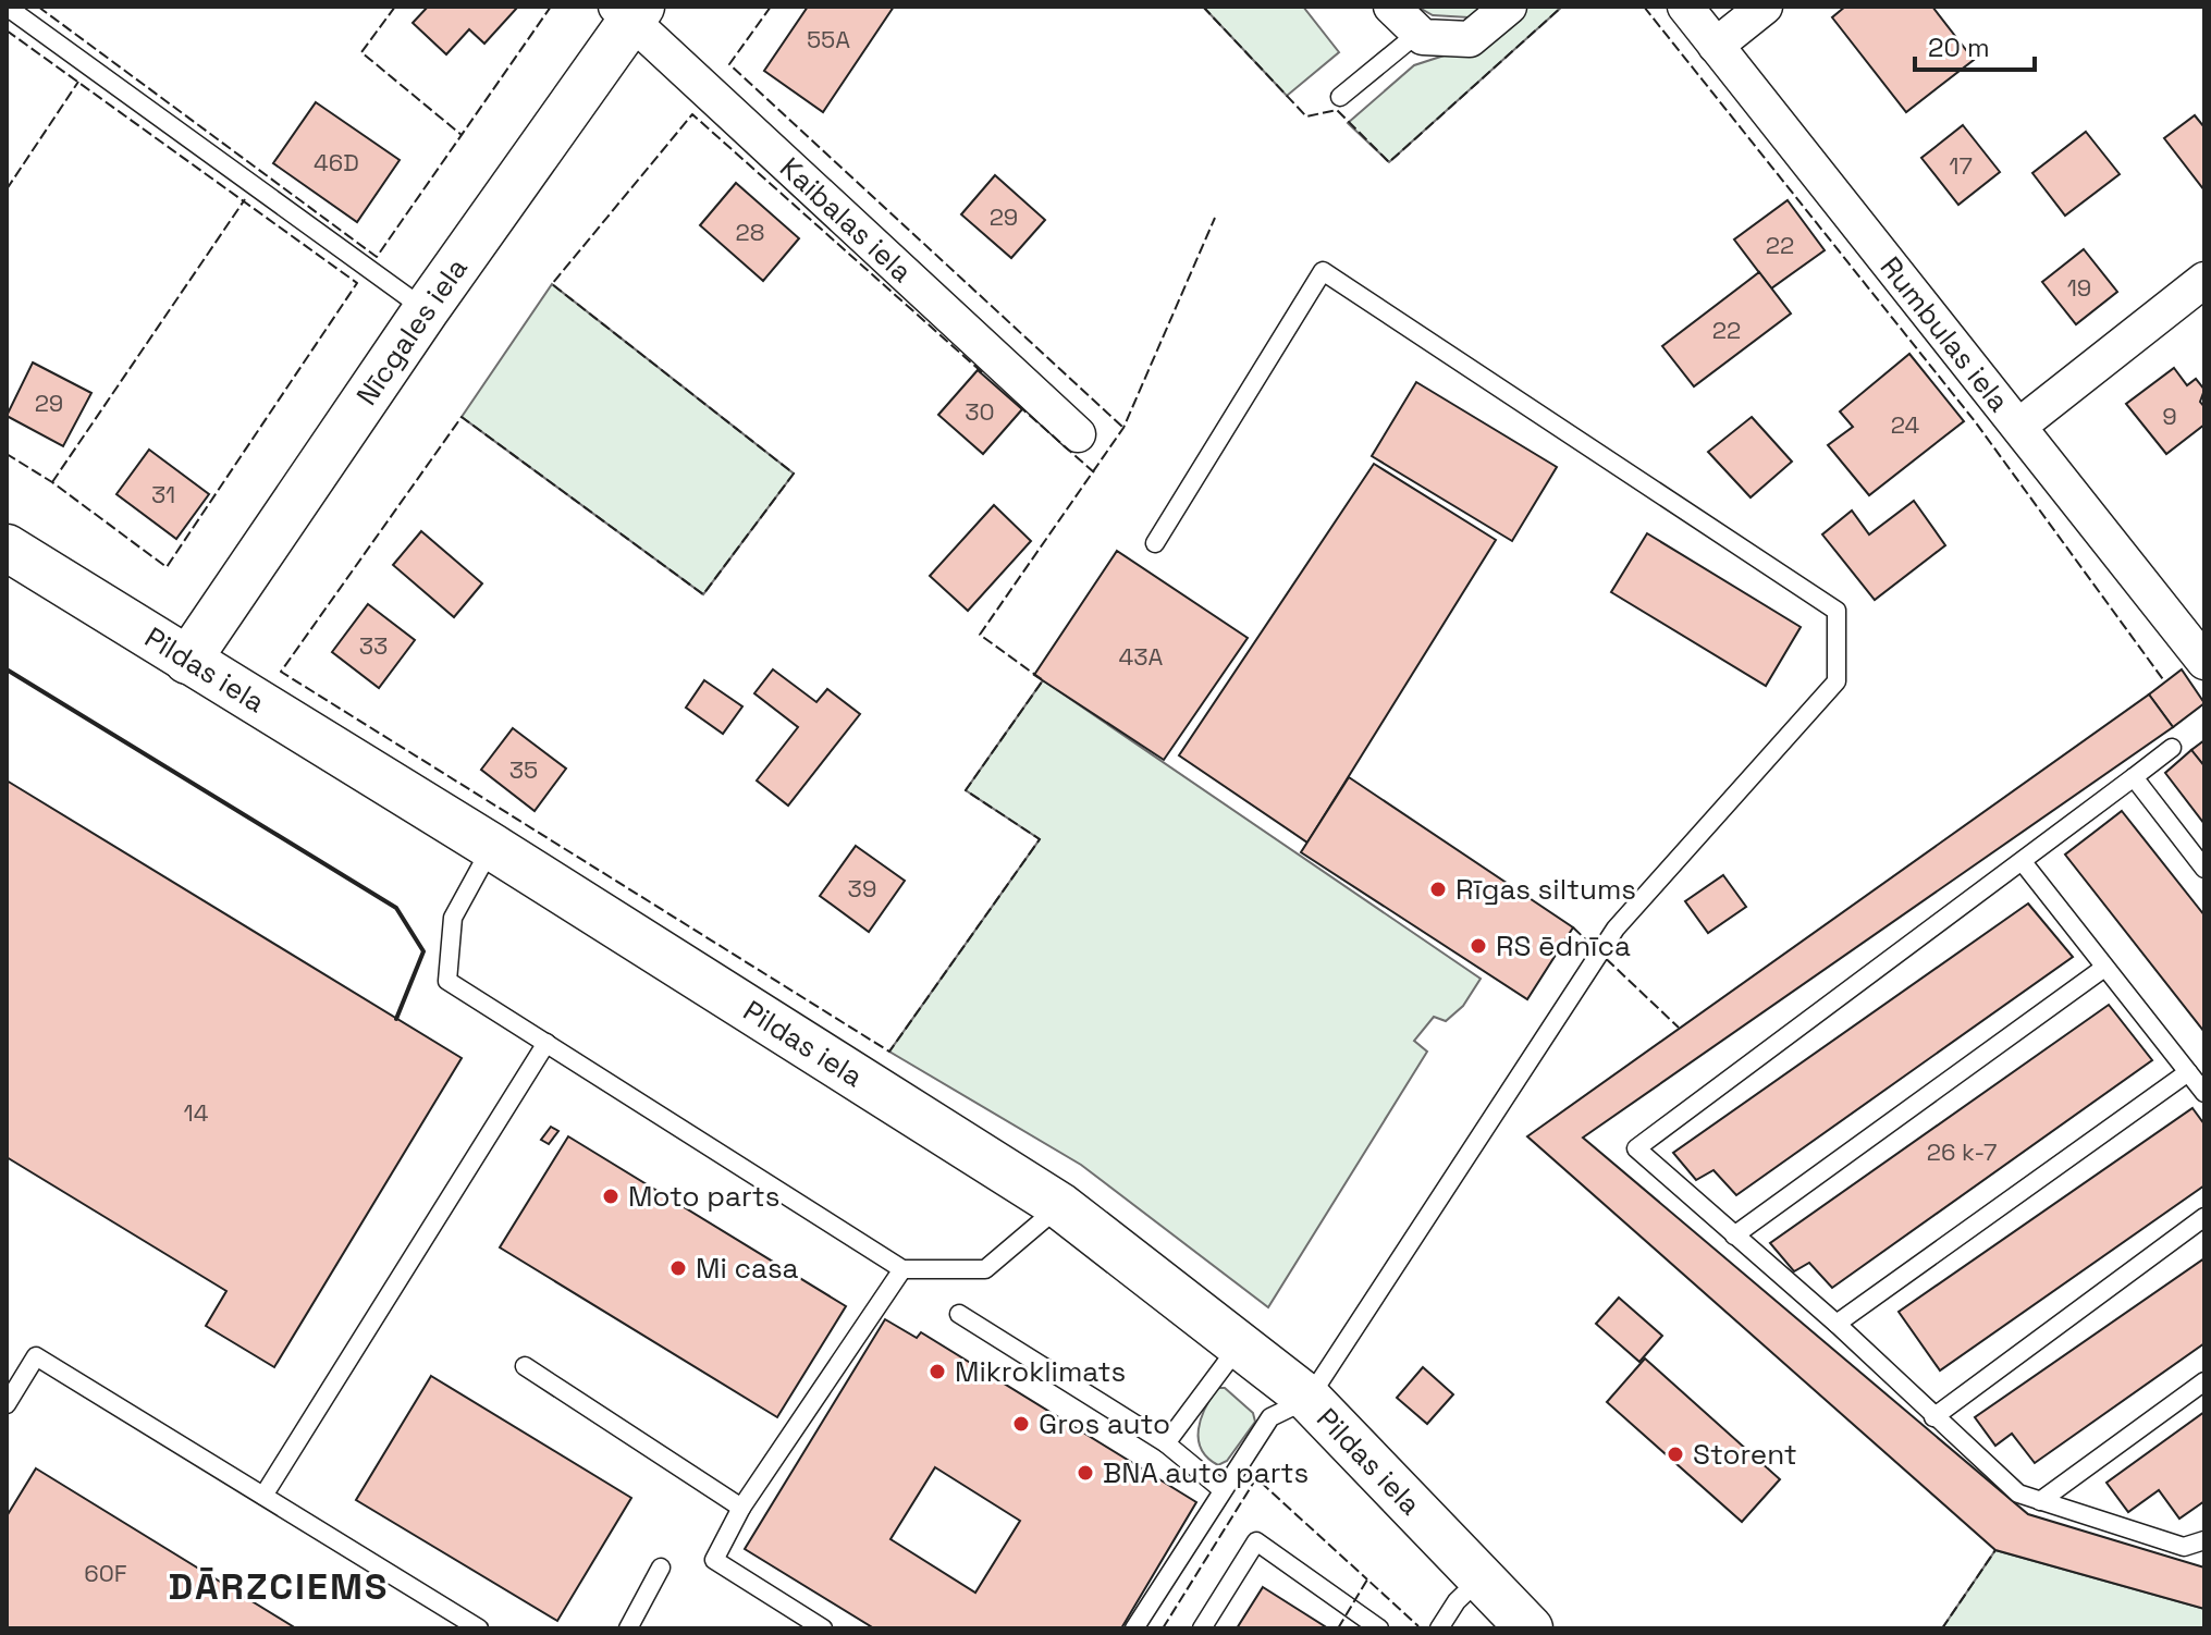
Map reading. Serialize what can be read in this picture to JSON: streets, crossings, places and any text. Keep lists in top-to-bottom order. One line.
{"streets":{"street":["Kaibalas iela","Nīcgales iela","Rumbulas iela","Pildas iela"]},"crossings":[["Kaibalas iela","Nīcgales iela"],["Nīcgales iela","Pildas iela"]],"districts":["DĀRZCIEMS"],"places":["Rīgas siltums","RS ēdnīca","Moto parts","Mi casa","Mikroklimats","Gros auto","Storent","BNA auto parts"],"house_numbers":["55A","46D","17","29","28","22","19","22","29","30","9","24","31","33","43A","35","39","14","26 k-7","60F"],"scale_bar":"20 m"}
